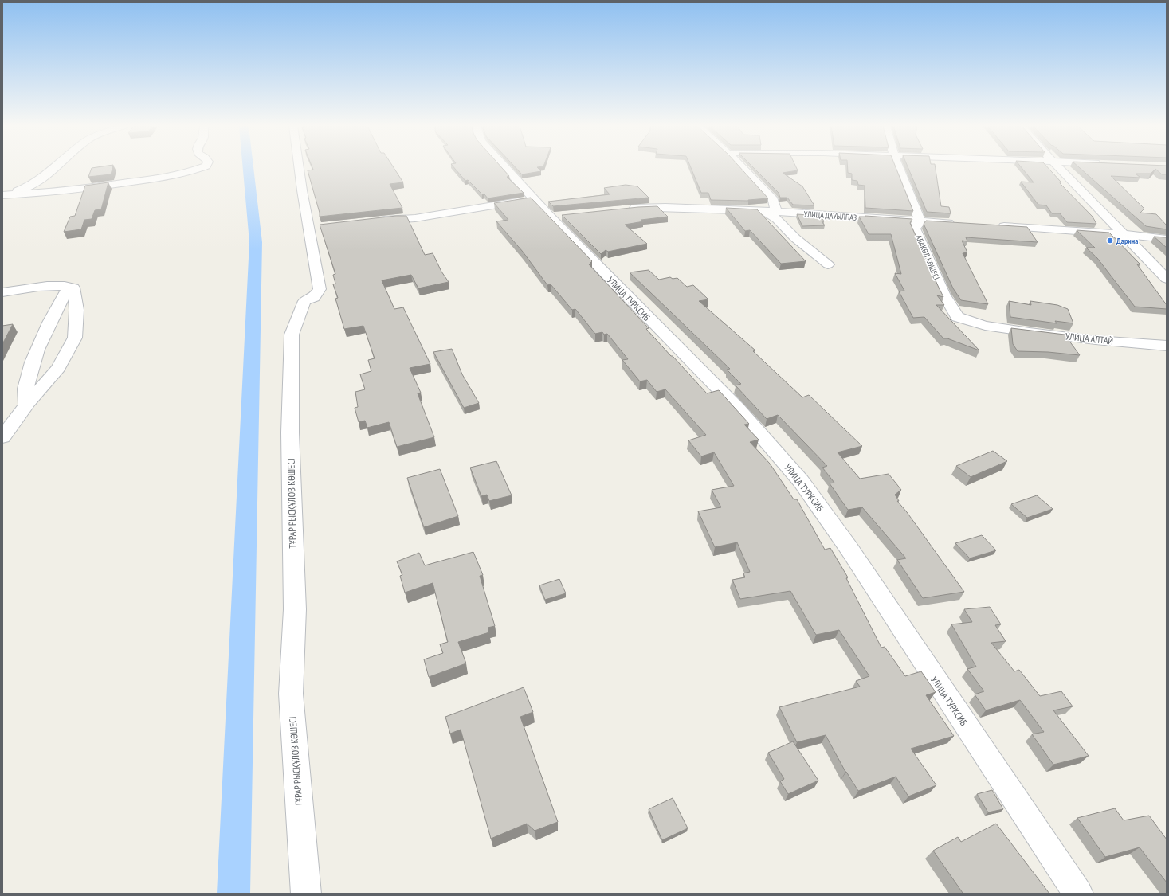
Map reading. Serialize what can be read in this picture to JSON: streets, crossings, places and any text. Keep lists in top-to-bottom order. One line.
{"streets":{"street":["УЛИЦА ДАУЫЛПАЗ","АЛАКӨЛ КӨШЕСІ","УЛИЦА ТУРКСИБ","УЛИЦА АЛТАЙ","ТҰРАР РЫСҚҰЛОВ КӨШЕСІ"]},"crossings":[["УЛИЦА ДАУЫЛПАЗ","АЛАКӨЛ КӨШЕСІ"],["АЛАКӨЛ КӨШЕСІ","УЛИЦА АЛТАЙ"]],"places":["Дарина"]}
